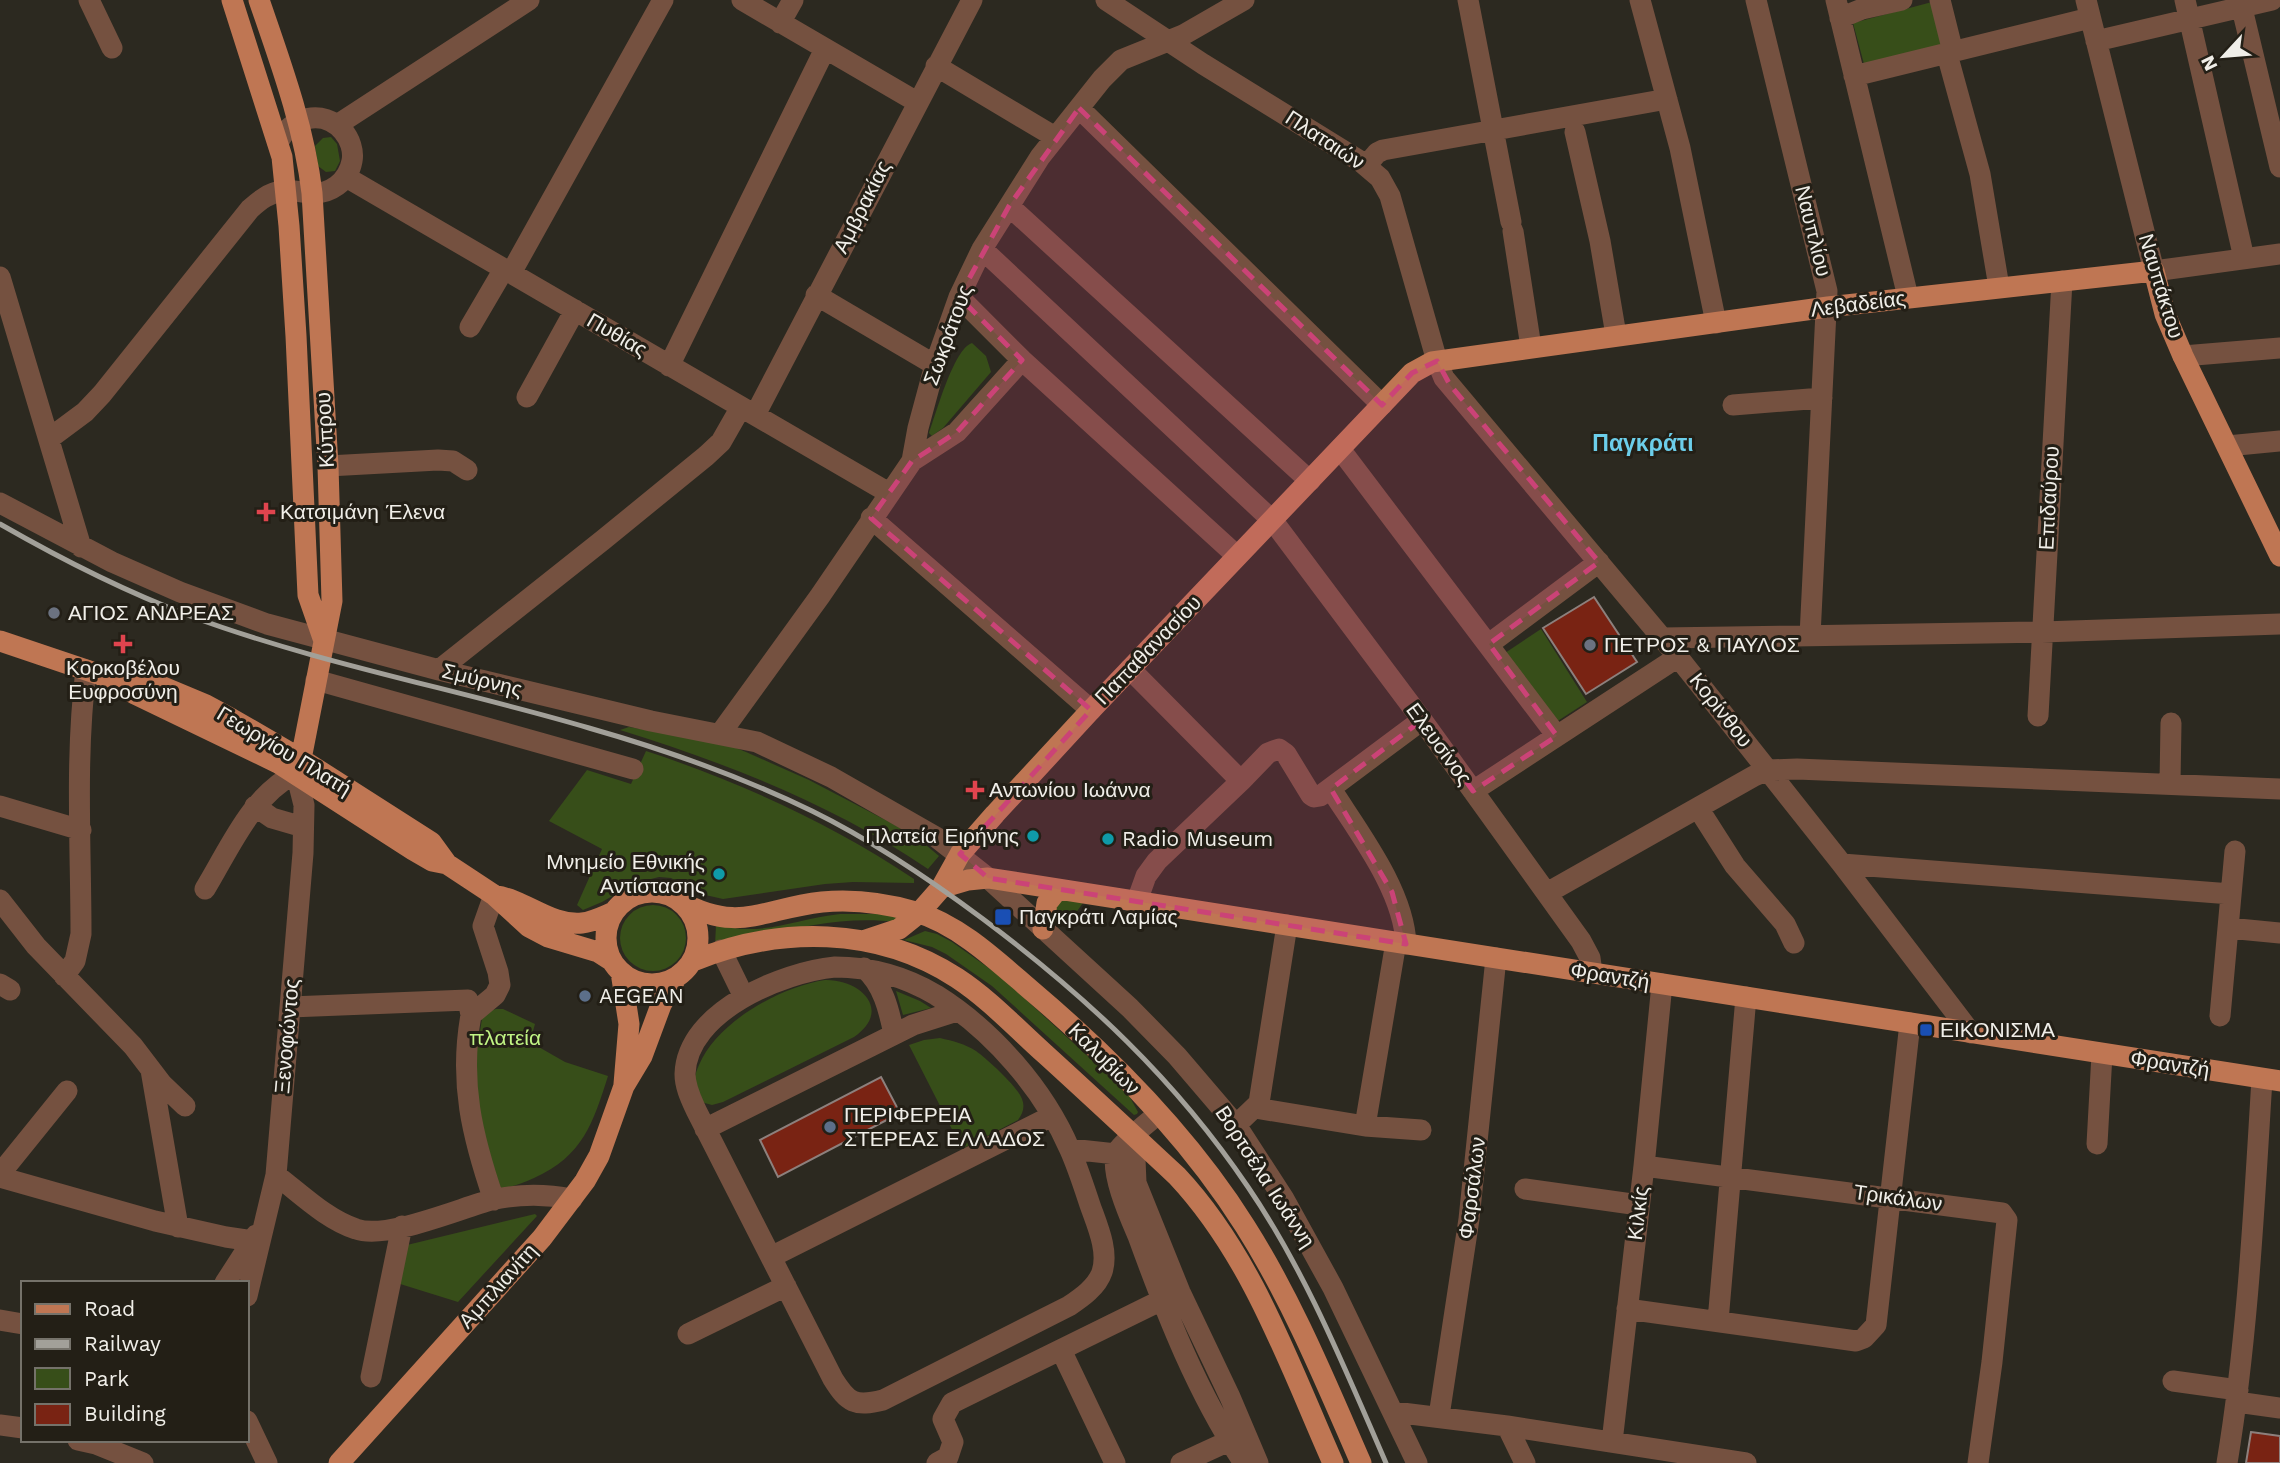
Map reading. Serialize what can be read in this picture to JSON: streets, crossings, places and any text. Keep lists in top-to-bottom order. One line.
{"streets":{"main road":["Ναυπάκτου","Λεβαδείας","Κύπρου","Παπαθανασίου","Γεωργίου Πλατή","Φραντζή","Καλυβίων","Αμπλιανίτη"],"street":["Πλαταιών","Αμβρακίας","Ναυπλίου","Πυθίας","Σωκράτους","Επιδαύρου","Σμύρνης","Κορίνθου","Ελευσίνος","Ξενοφώντος","Βορτσέλα Ιωάννη","Φαρσάλων","Τρικάλων","Κιλκίς"]},"crossings":[["Πλαταιών","Λεβαδείας"],["Πλαταιών","Σωκράτους"],["Πλαταιών","Παπαθανασίου"],["Πλαταιών","Κορίνθου"],["Αμβρακίας","Πυθίας"],["Αμβρακίας","Σμύρνης"],["Ναυπλίου","Λεβαδείας"],["Ναυπάκτου","Λεβαδείας"],["Λεβαδείας","Επιδαύρου"],["Λεβαδείας","Παπαθανασίου"],["Λεβαδείας","Κορίνθου"],["Πυθίας","Σωκράτους"],["Σωκράτους","Σμύρνης"],["Σωκράτους","Ελευσίνος"],["Κύπρου","Σμύρνης"],["Παπαθανασίου","Σμύρνης"],["Παπαθανασίου","Κορίνθου"],["Παπαθανασίου","Ελευσίνος"],["Παπαθανασίου","Φραντζή"],["Παπαθανασίου","Καλυβίων"],["Σμύρνης","Φραντζή"],["Σμύρνης","Βορτσέλα Ιωάννη"],["Κορίνθου","Φραντζή"],["Ελευσίνος","Φραντζή"],["Γεωργίου Πλατή","Ξενοφώντος"],["Γεωργίου Πλατή","Καλυβίων"],["Γεωργίου Πλατή","Αμπλιανίτη"],["Φραντζή","Βορτσέλα Ιωάννη"],["Φραντζή","Φαρσάλων"],["Φραντζή","Κιλκίς"],["Καλυβίων","Αμπλιανίτη"],["Τρικάλων","Κιλκίς"]],"districts":["Παγκράτι"],"parks":["πλατεία"],"places":{"health":["Κατσιμάνη Έλενα","Κορκοβέλου Ευφροσύνη","Αντωνίου Ιωάννα"],"other":["ΑΓΙΟΣ ΑΝΔΡΕΑΣ","ΠΕΤΡΟΣ & ΠΑΥΛΟΣ","Πλατεία Ειρήνης","Radio Museum","Μνημείο Εθνικής Αντίστασης","AEGEAN","ΠΕΡΙΦΕΡΕΙΑ ΣΤΕΡΕΑΣ ΕΛΛΑΔΟΣ"],"transit":["Παγκράτι Λαμίας","ΕΙΚΟΝΙΣΜΑ"]},"legend":["Road","Railway","Park","Building"],"north":"bottom left"}
